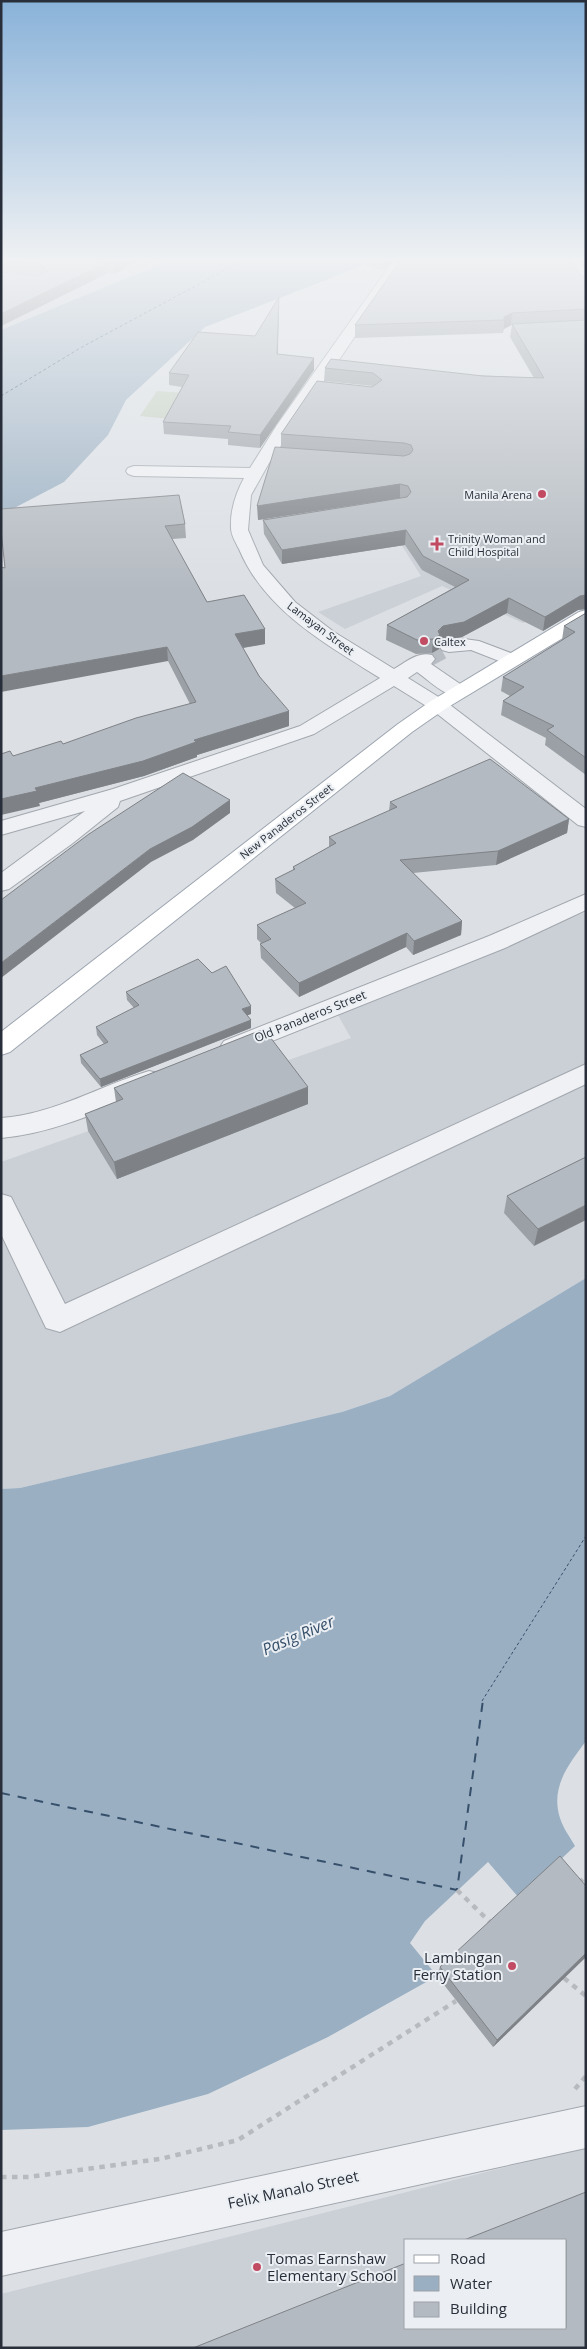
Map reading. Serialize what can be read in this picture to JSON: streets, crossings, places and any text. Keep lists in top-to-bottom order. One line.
{"streets":{"main road":["New Panaderos Street"],"street":["Lamayan Street","Old Panaderos Street","Felix Manalo Street"]},"crossings":[["Lamayan Street","New Panaderos Street"]],"water":["Pasig River"],"places":{"other":["Manila Arena","Caltex","Lambingan Ferry Station","Tomas Earnshaw Elementary School"],"health":["Trinity Woman and Child Hospital"]},"legend":["Road","Water","Building"]}
